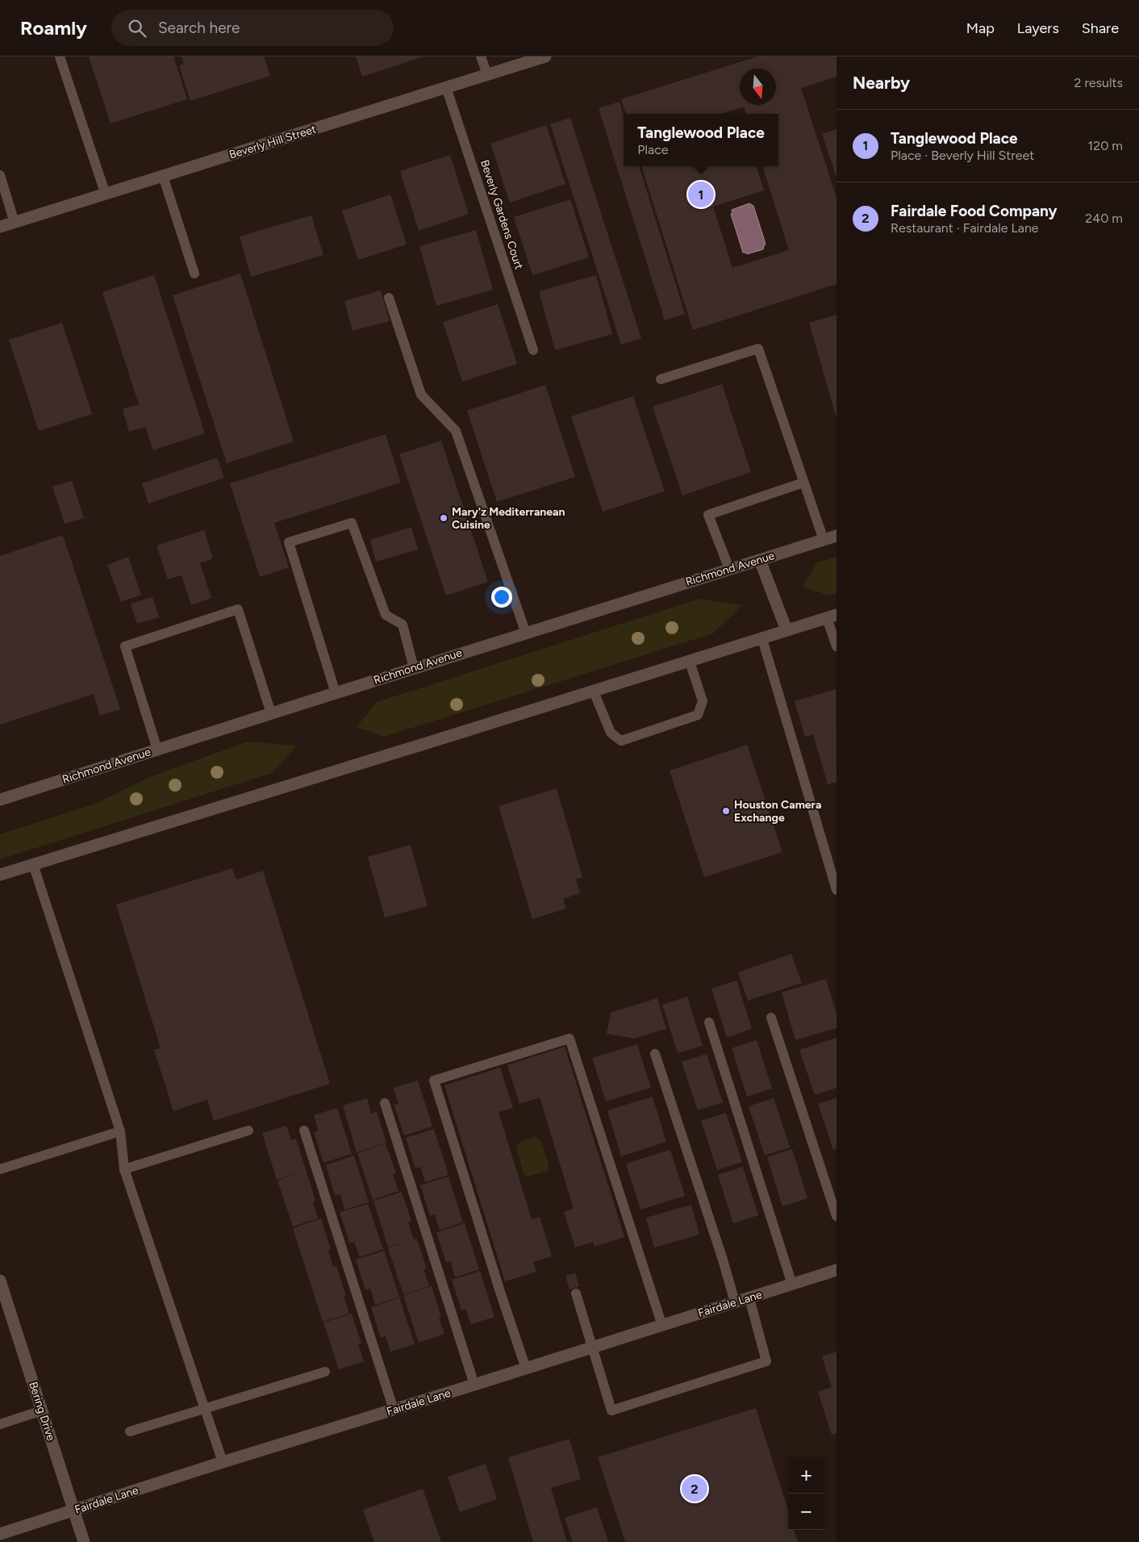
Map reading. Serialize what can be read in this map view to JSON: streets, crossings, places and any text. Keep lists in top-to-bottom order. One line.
{"streets":{"main road":["Beverly Hill Street","Richmond Avenue","Fairdale Lane","Bering Drive"],"lane":["Beverly Gardens Court"]},"crossings":[["Beverly Hill Street","Beverly Gardens Court"],["Fairdale Lane","Bering Drive"]],"places":["Mary'z Mediterranean Cuisine","Houston Camera Exchange"],"north":"bottom","page":{"header":"Roamly","search":"Search here","nav":["Map","Layers","Share"],"heading":["Nearby","2 results"],"list":[{"mark":"1","name":"Tanglewood Place","note":"Place · Beverly Hill Street","value":"120 m"},{"mark":"2","name":"Fairdale Food Company","note":"Restaurant · Fairdale Lane","value":"240 m"}],"popup":["Tanglewood Place","Place"],"pins":["1","2"],"map_buttons":["+","−"]}}
